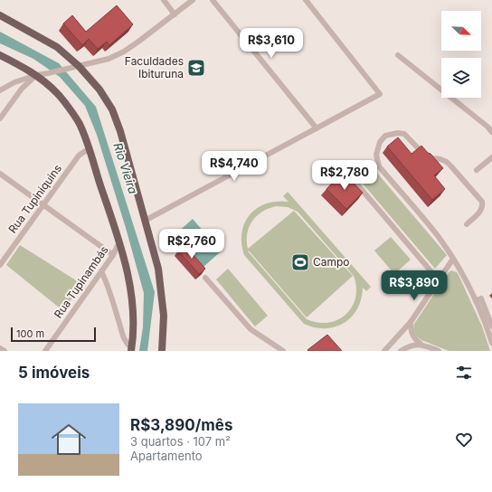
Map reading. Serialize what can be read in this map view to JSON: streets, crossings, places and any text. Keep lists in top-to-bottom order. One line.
{"streets":{"street":["Rua Tupiniquins","Rua Tupinambás"]},"water":["Rio Vieira"],"places":{"school or university":["Faculdades Ibituruna"],"sports":["Campo"]},"scale_bar":"100 m","north":"bottom right","page":{"price":["R$3,610","R$4,740","R$2,780","R$2,760","R$3,890"],"scale":"100 m","heading":"5 imóveis","list":[{"name":"R$3,890/mês","note":"3 quartos · 107 m² · Apartamento"}]}}
